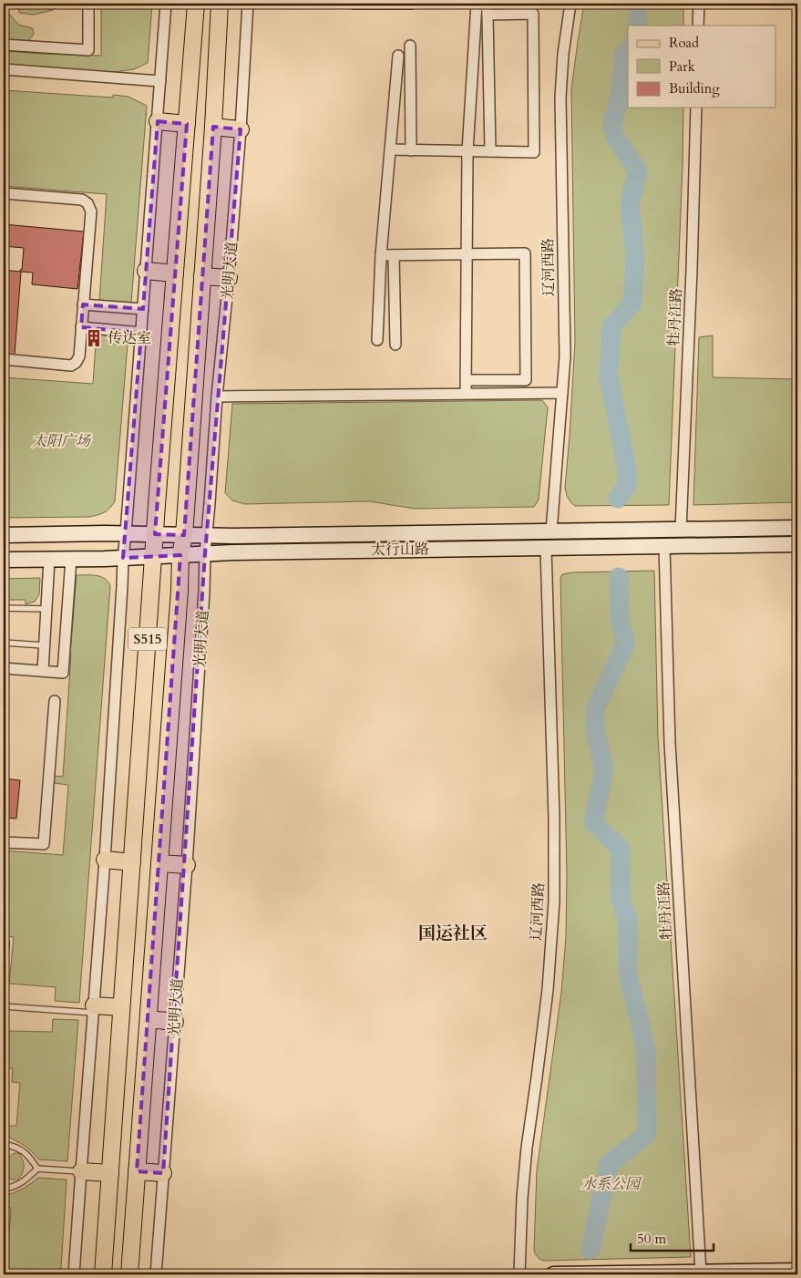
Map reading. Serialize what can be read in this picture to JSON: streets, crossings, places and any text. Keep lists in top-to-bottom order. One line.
{"streets":{"main road":["光明大道","太行山路","S515"],"street":["辽河西路","牡丹江路"]},"crossings":[["辽河西路","太行山路"],["光明大道","太行山路"],["牡丹江路","太行山路"],["太行山路","S515"]],"districts":["国运社区"],"parks":["太阳广场","水系公园"],"places":{"building":["传达室"]},"legend":["Road","Park","Building"],"scale_bar":"50 m"}
